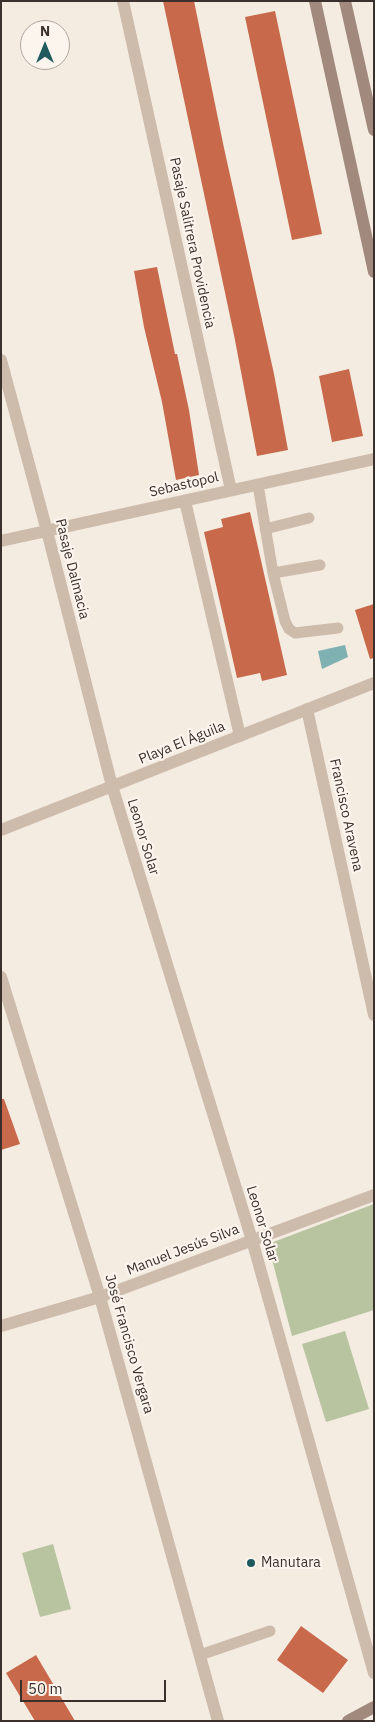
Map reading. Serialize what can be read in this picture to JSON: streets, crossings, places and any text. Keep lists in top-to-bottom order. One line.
{"streets":{"street":["Pasaje Salitrera Providencia","Sebastopol","Pasaje Dalmacia","Playa El Águila","Francisco Aravena","Leonor Solar","Manuel Jesús Silva","José Francisco Vergara"]},"crossings":[["Pasaje Salitrera Providencia","Sebastopol"],["Sebastopol","Pasaje Dalmacia"],["Pasaje Dalmacia","Playa El Águila"],["Pasaje Dalmacia","Leonor Solar"],["Playa El Águila","Francisco Aravena"],["Playa El Águila","Leonor Solar"],["Leonor Solar","Manuel Jesús Silva"],["Manuel Jesús Silva","José Francisco Vergara"]],"places":["Manutara"],"scale_bar":"50 m","north":"top"}
